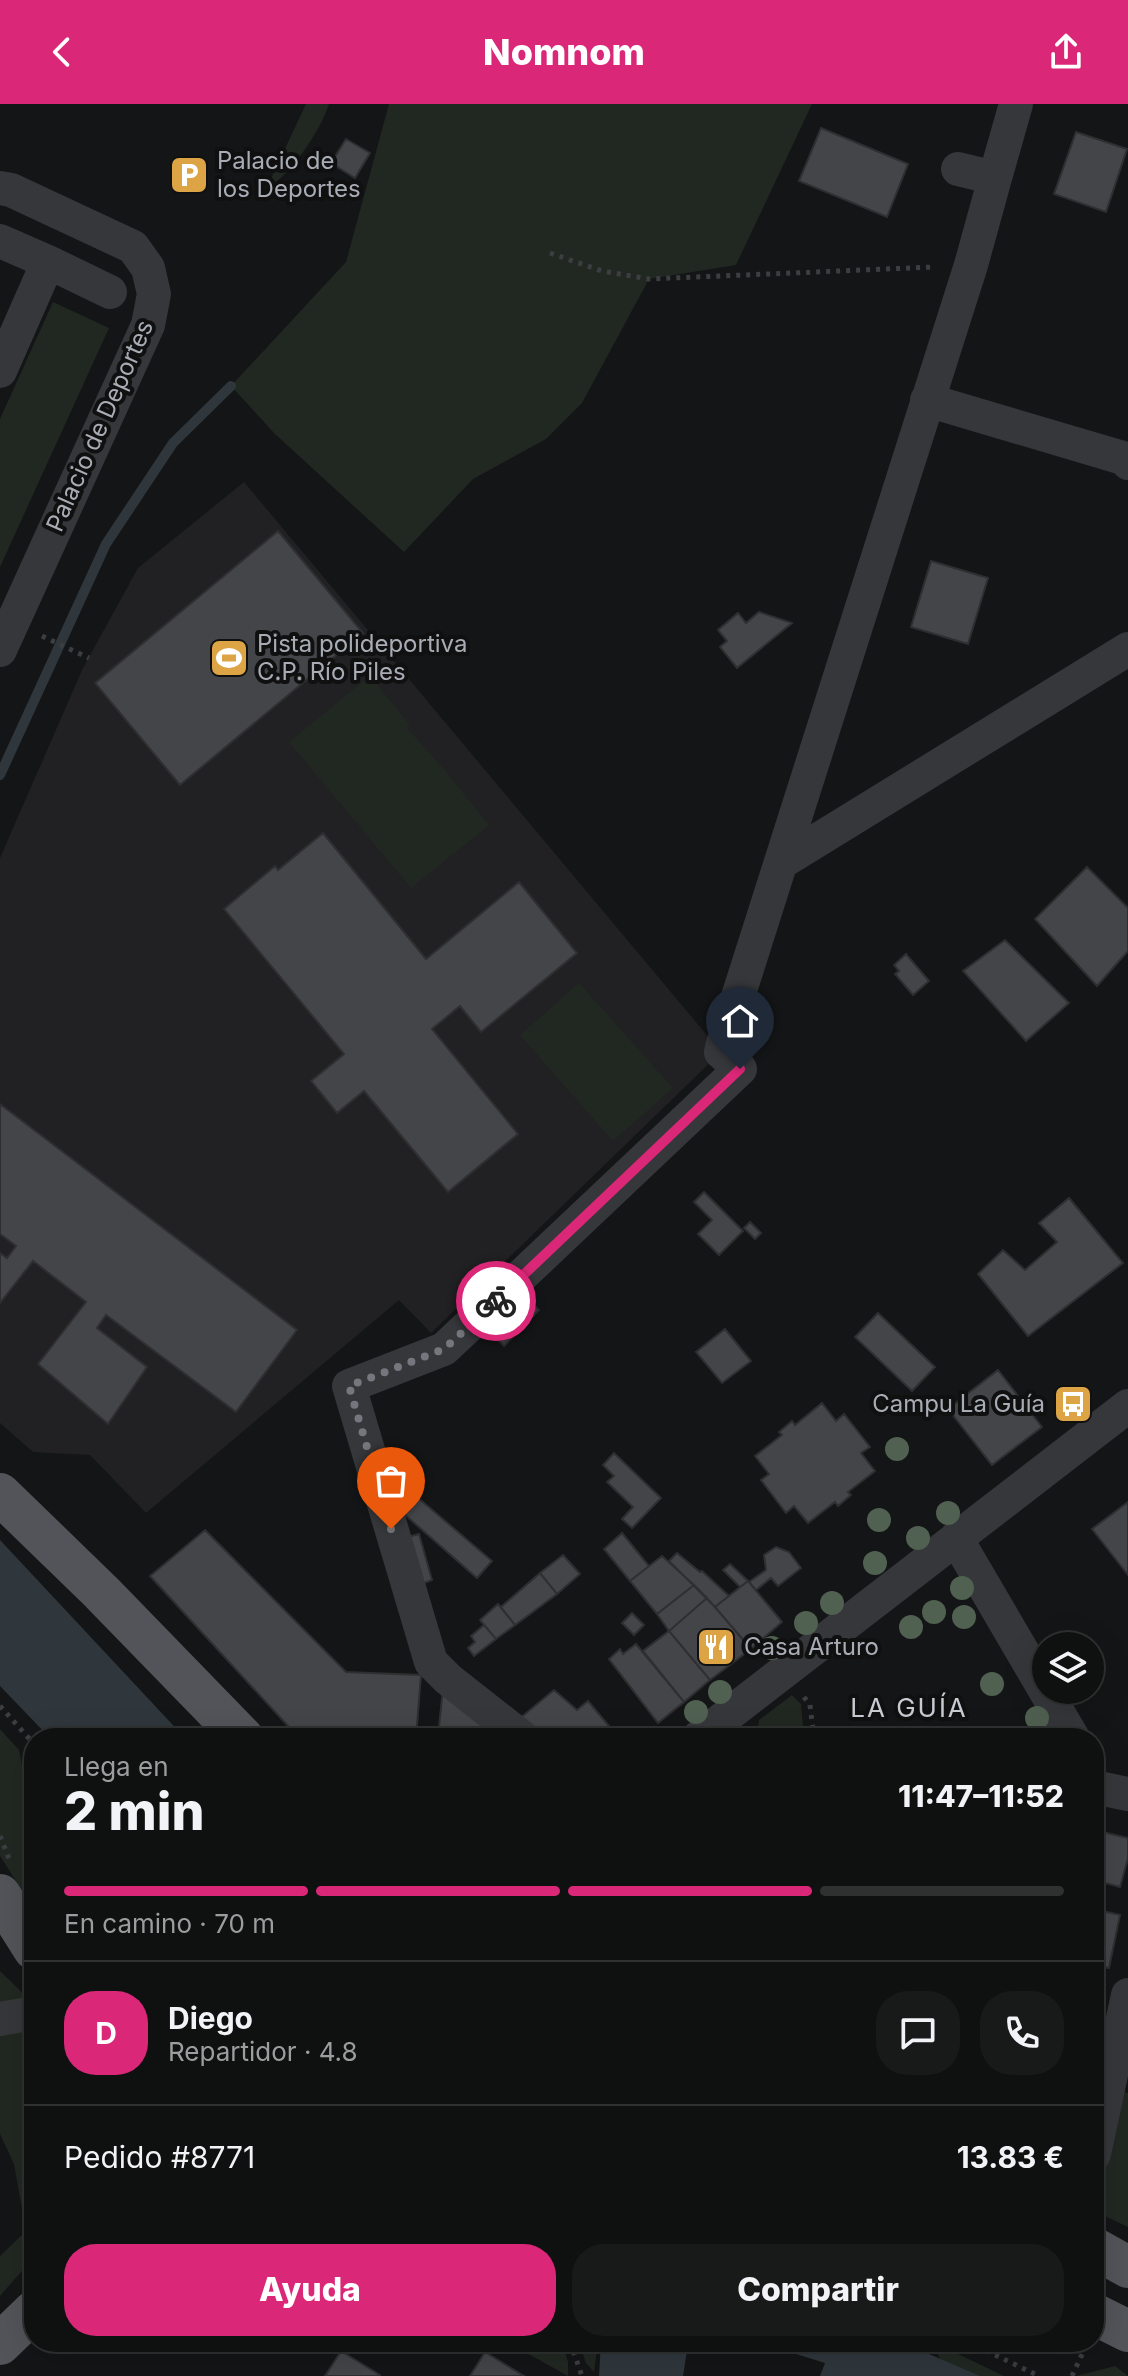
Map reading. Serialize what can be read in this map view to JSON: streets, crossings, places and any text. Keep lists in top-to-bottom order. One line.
{"streets":{"street":["Palacio de Deportes"]},"districts":["LA GUÍA"],"places":{"parking":["Palacio de los Deportes"],"sports":["Pista polideportiva C.P. Río Piles"],"bus stop":["Campu La Guía"],"restaurant":["Casa Arturo"]},"page":{"header":"Nomnom","heading":["2 min","Llega en","11:47–11:52"],"panel":["Diego","Repartidor · 4.8","Pedido #8771","13.83 €"],"bar":"En camino · 70 m","round":"D","buttons":["Ayuda","Compartir"]}}
